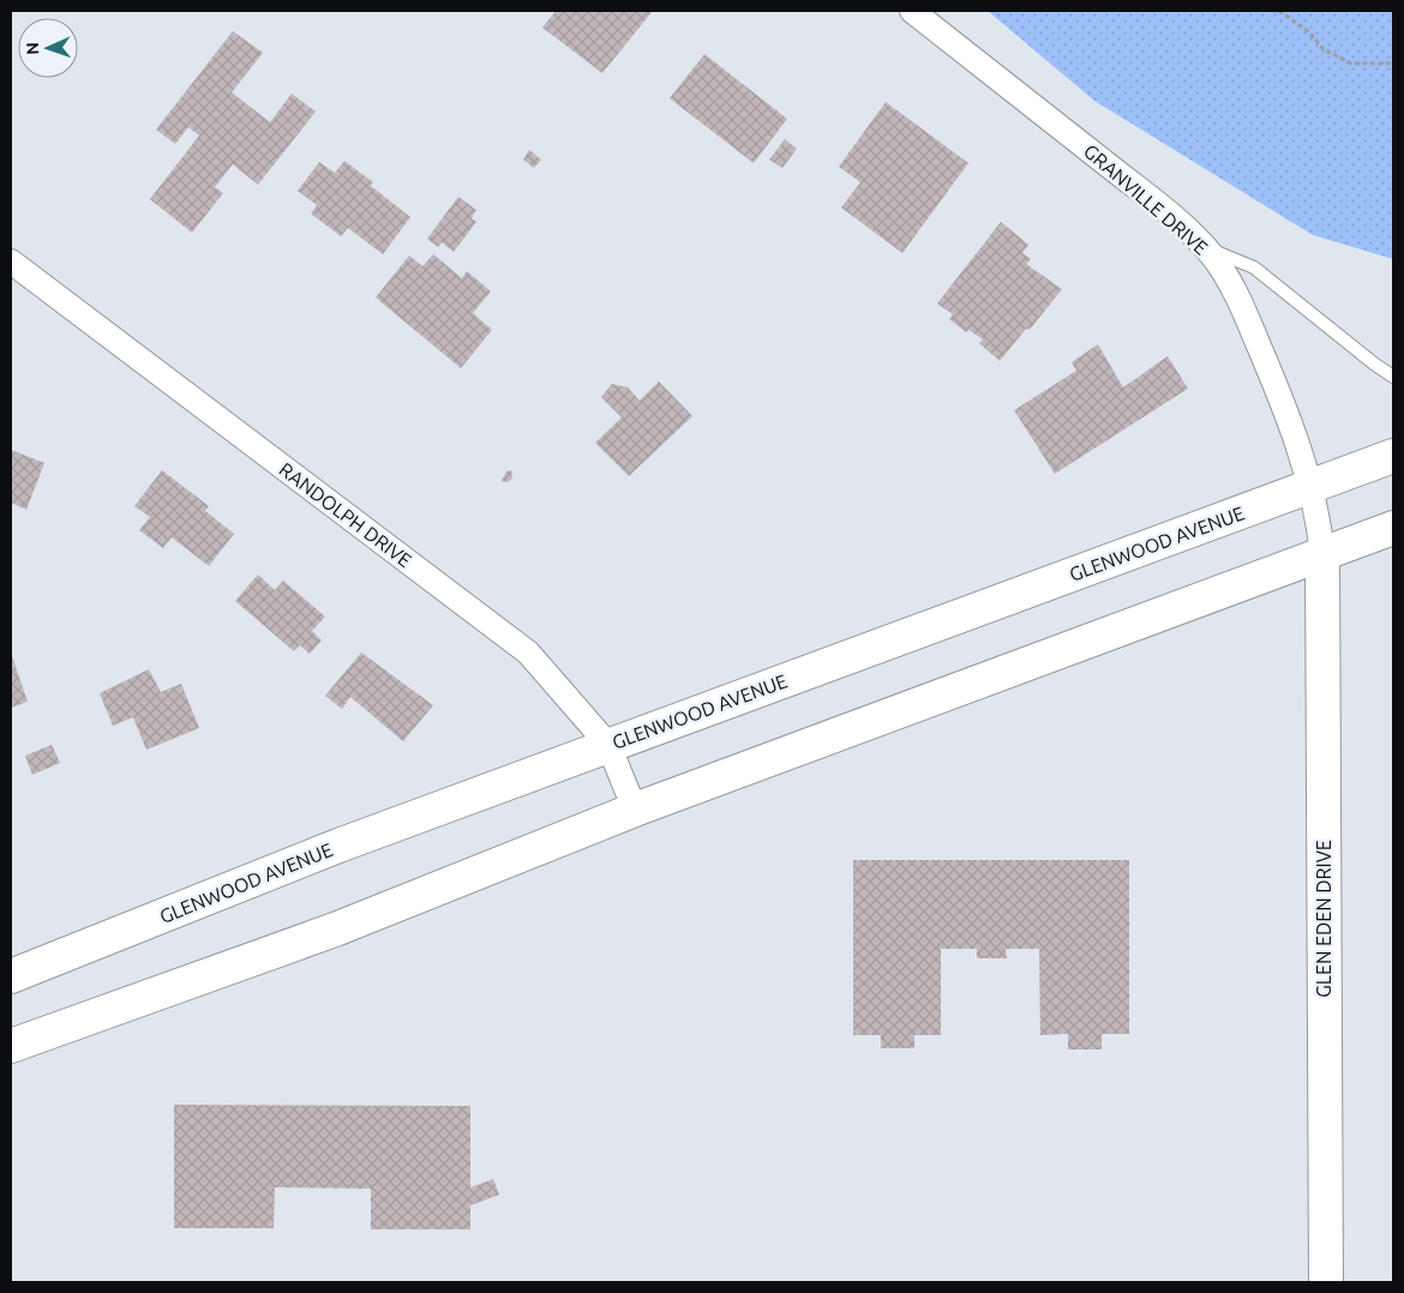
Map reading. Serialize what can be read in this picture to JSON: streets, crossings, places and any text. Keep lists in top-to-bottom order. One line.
{"streets":{"main road":["GLENWOOD AVENUE","GLEN EDEN DRIVE"],"street":["GRANVILLE DRIVE","RANDOLPH DRIVE"]},"crossings":[["GRANVILLE DRIVE","GLENWOOD AVENUE"],["GRANVILLE DRIVE","GLEN EDEN DRIVE"],["RANDOLPH DRIVE","GLENWOOD AVENUE"]],"north":"left"}
